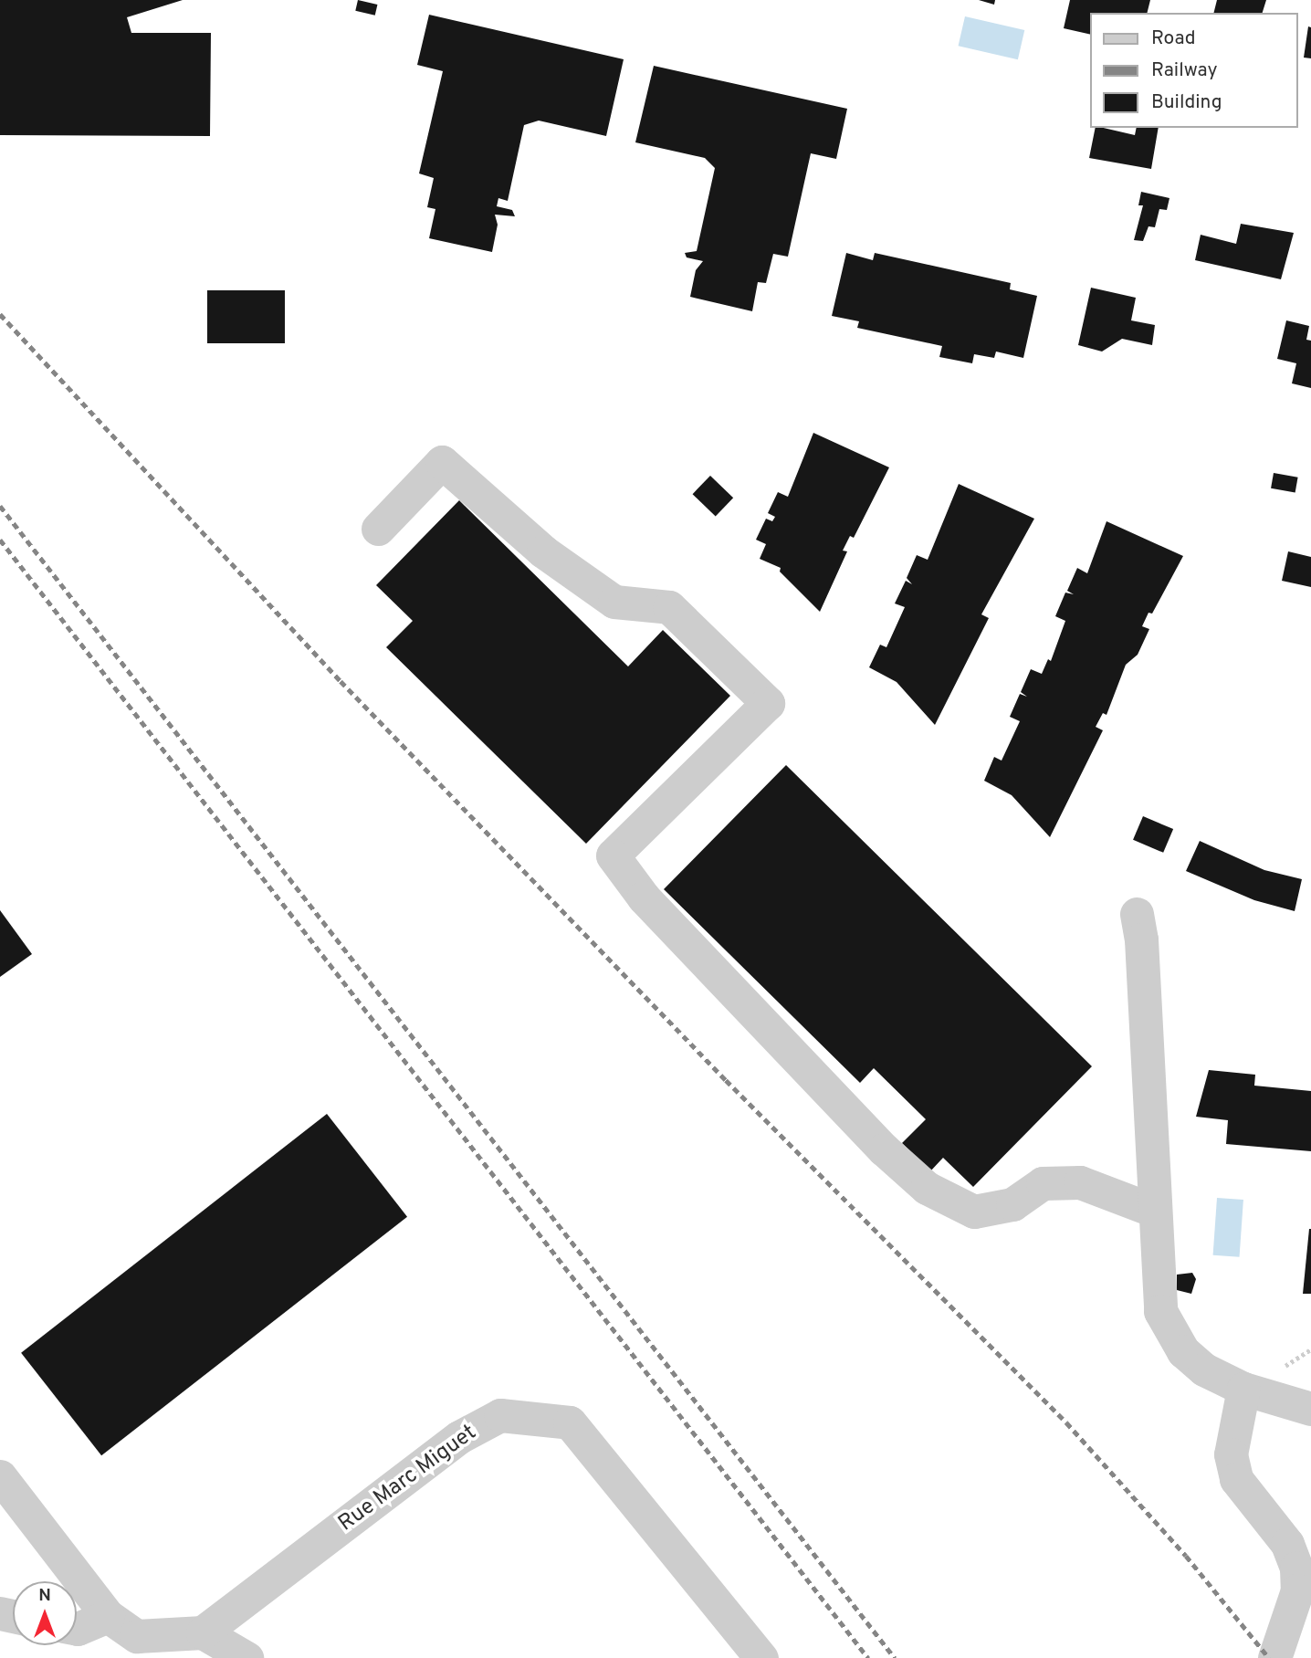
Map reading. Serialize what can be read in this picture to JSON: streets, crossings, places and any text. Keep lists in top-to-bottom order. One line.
{"streets":{"street":["Rue Marc Miguet"]},"legend":["Road","Railway","Building"],"north":"top"}
